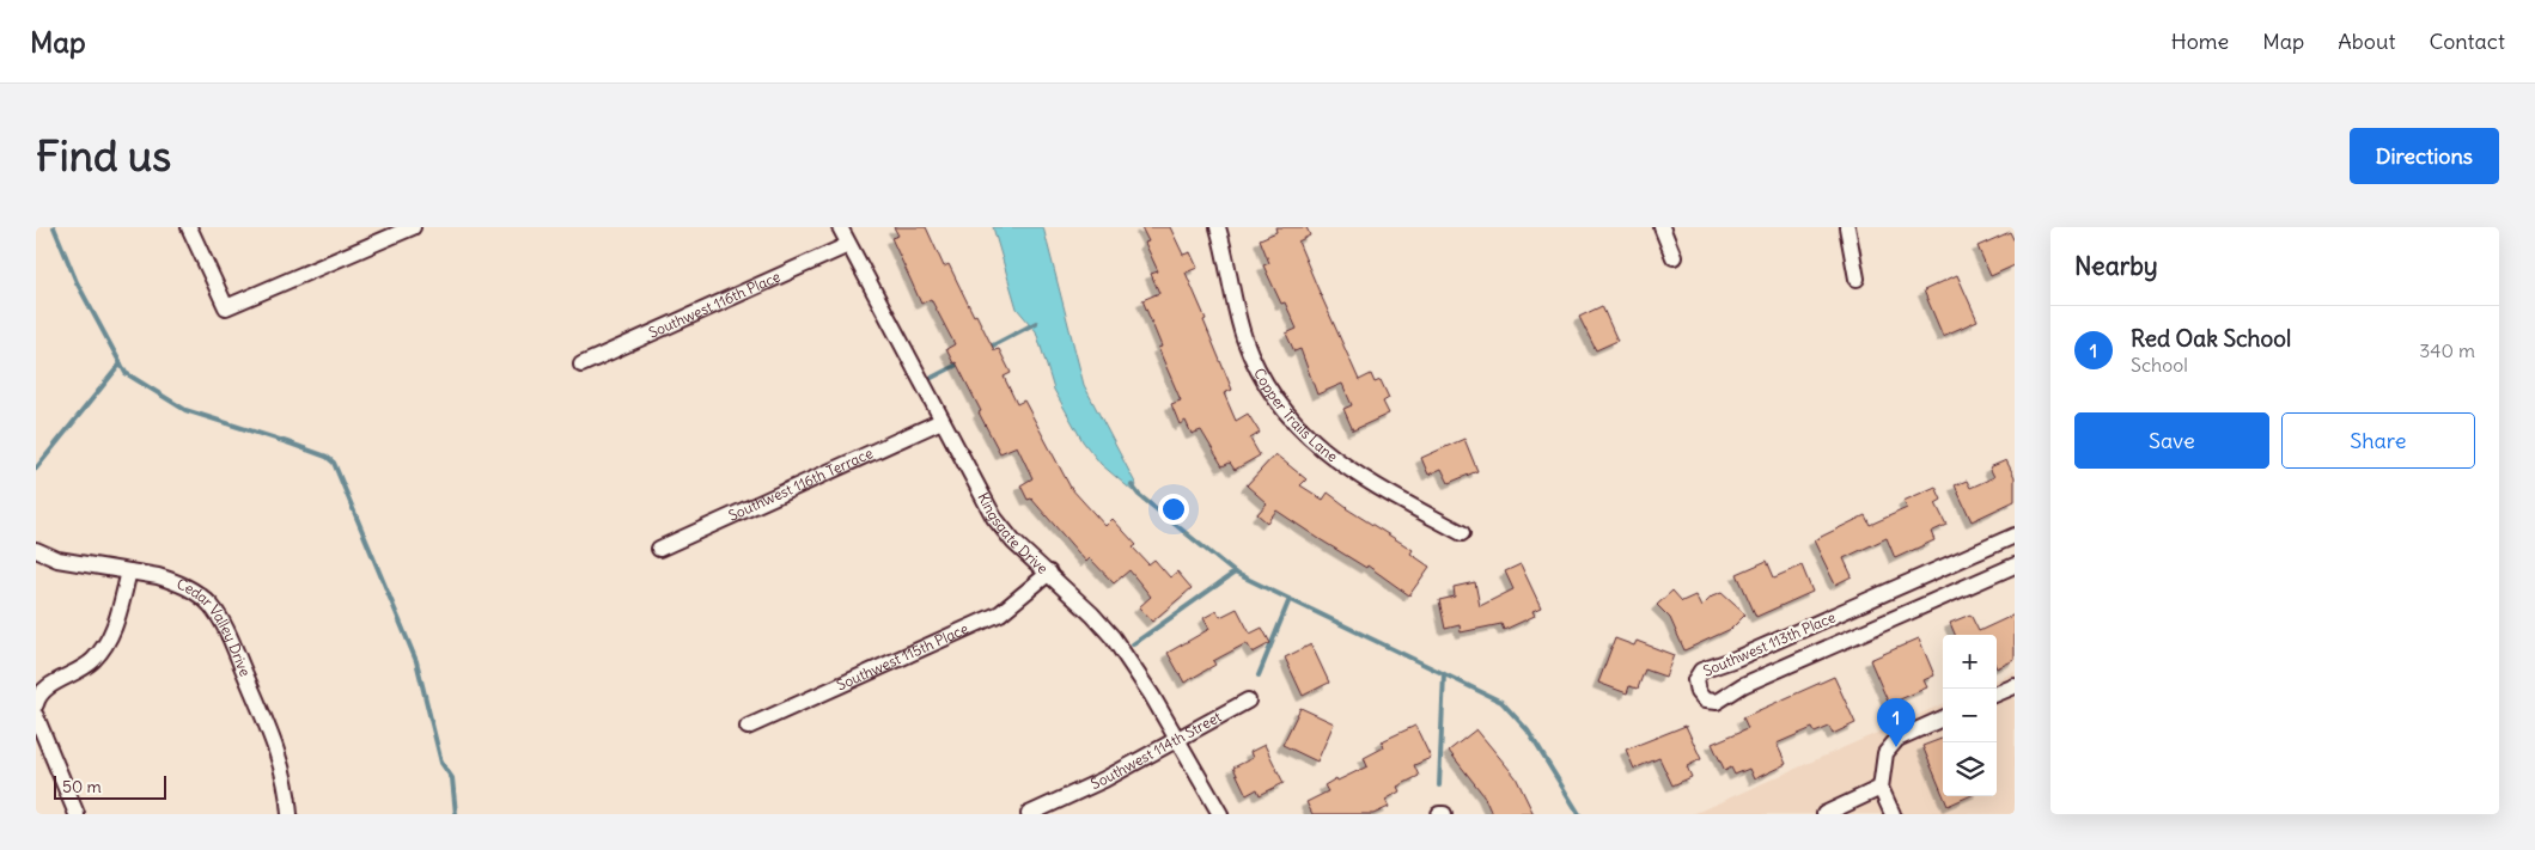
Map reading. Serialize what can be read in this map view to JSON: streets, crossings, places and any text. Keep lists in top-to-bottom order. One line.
{"streets":{"street":["Southwest 116th Place","Copper Trails Lane","Southwest 116th Terrace","Kingsgate Drive","Cedar Valley Drive","Southwest 113th Place","Southwest 115th Place","Southwest 114th Street"]},"crossings":[["Southwest 116th Place","Kingsgate Drive"],["Southwest 116th Terrace","Kingsgate Drive"],["Kingsgate Drive","Southwest 115th Place"],["Kingsgate Drive","Southwest 114th Street"]],"scale_bar":"50 m","page":{"header":"Map","nav":["Home","Map","About","Contact"],"buttons":["Directions",["Save","Share"]],"title":"Find us","heading":"Nearby","list":[{"mark":"1","name":"Red Oak School","note":"School","value":"340 m"}],"map_buttons":["+","−"],"pins":"1","scale":"50 m"}}
